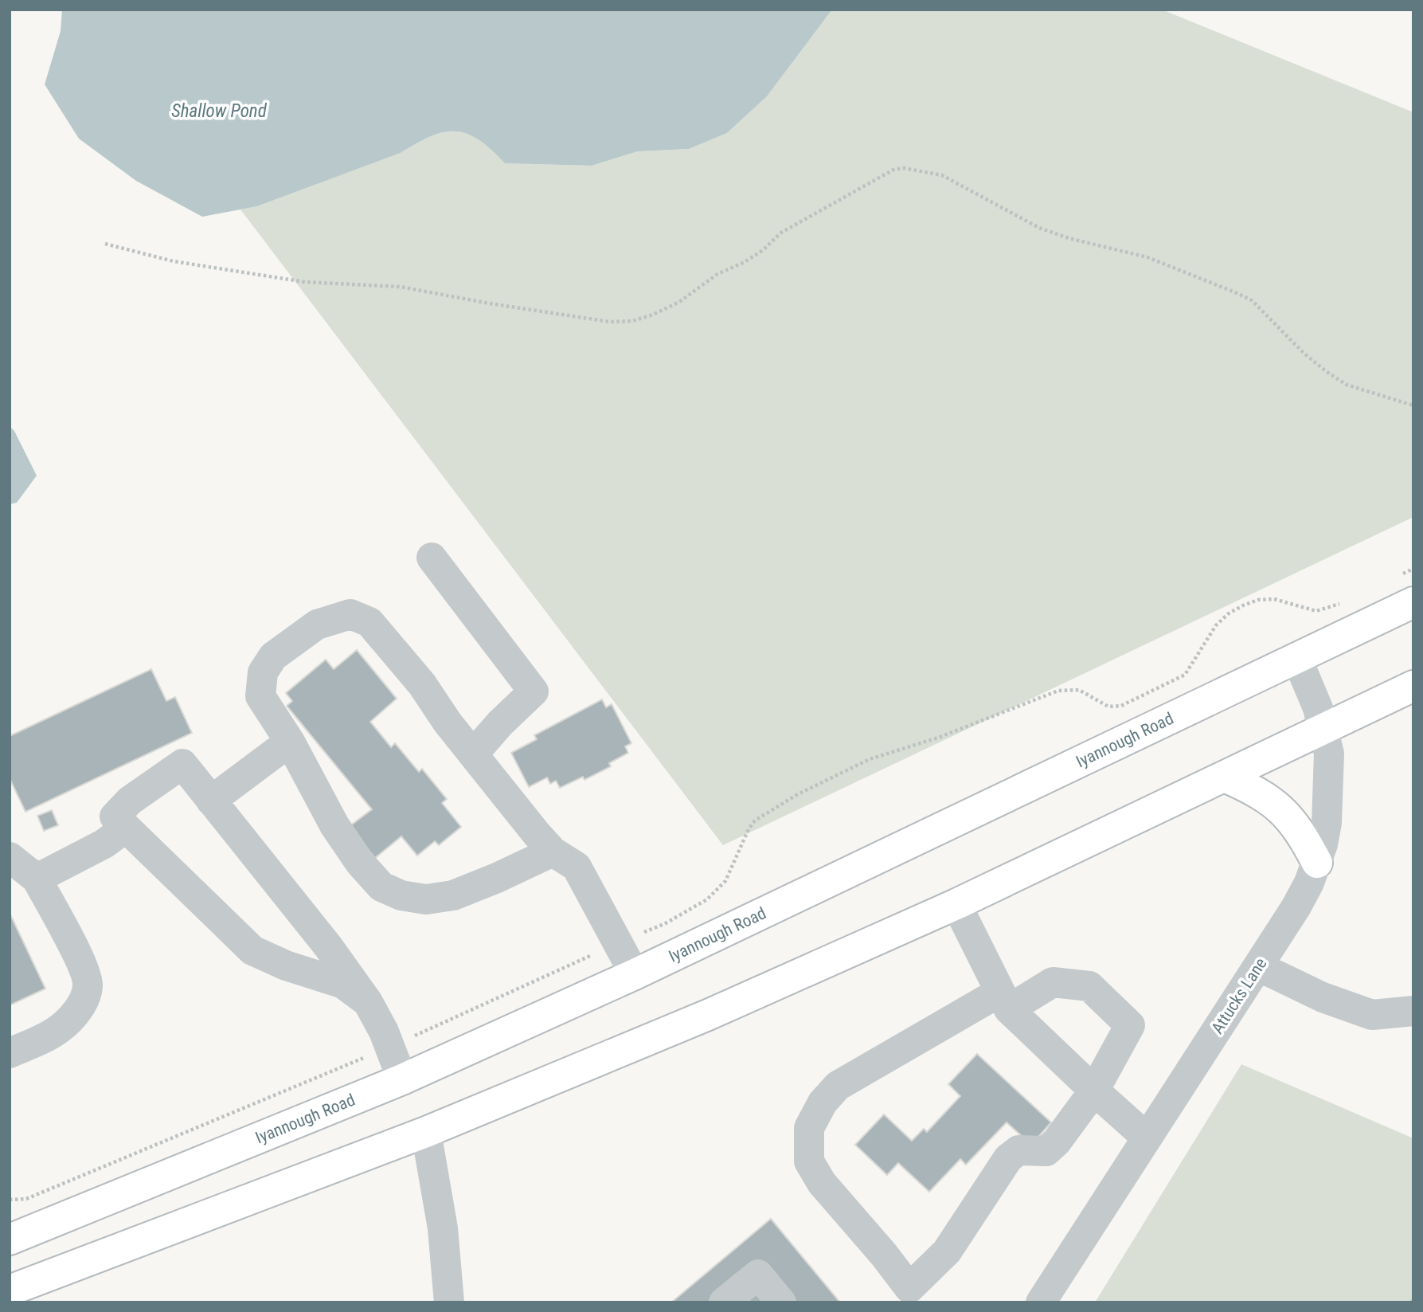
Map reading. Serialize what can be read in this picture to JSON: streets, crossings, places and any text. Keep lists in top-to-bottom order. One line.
{"streets":{"main road":["Iyannough Road"],"street":["Attucks Lane"]},"crossings":[["Iyannough Road","Attucks Lane"]],"water":["Shallow Pond"]}
